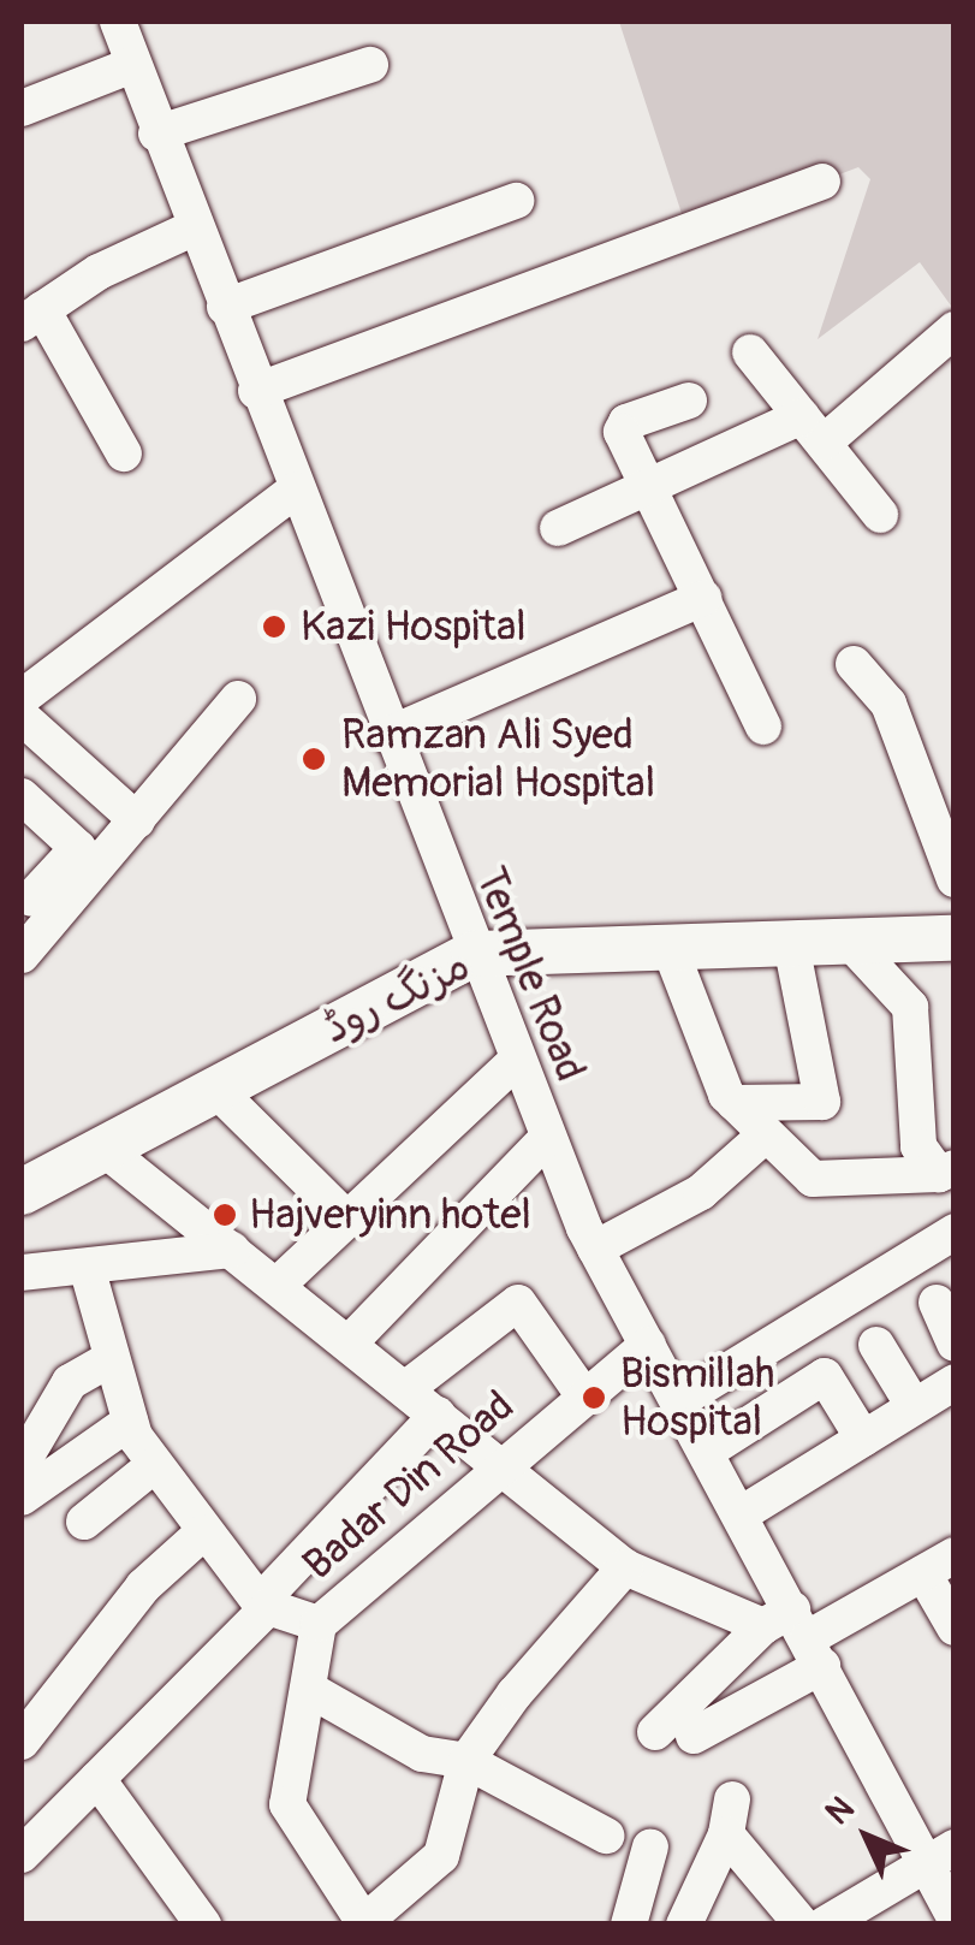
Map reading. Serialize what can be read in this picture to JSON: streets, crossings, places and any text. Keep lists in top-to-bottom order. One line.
{"streets":{"main road":["مزنگ روڈ"],"street":["Temple Road","Badar Din Road"]},"crossings":[["Temple Road","مزنگ روڈ"],["Temple Road","Badar Din Road"]],"places":["Kazi Hospital","Ramzan Ali Syed Memorial Hospital","Hajveryinn hotel","Bismillah Hospital"],"north":"top left"}
